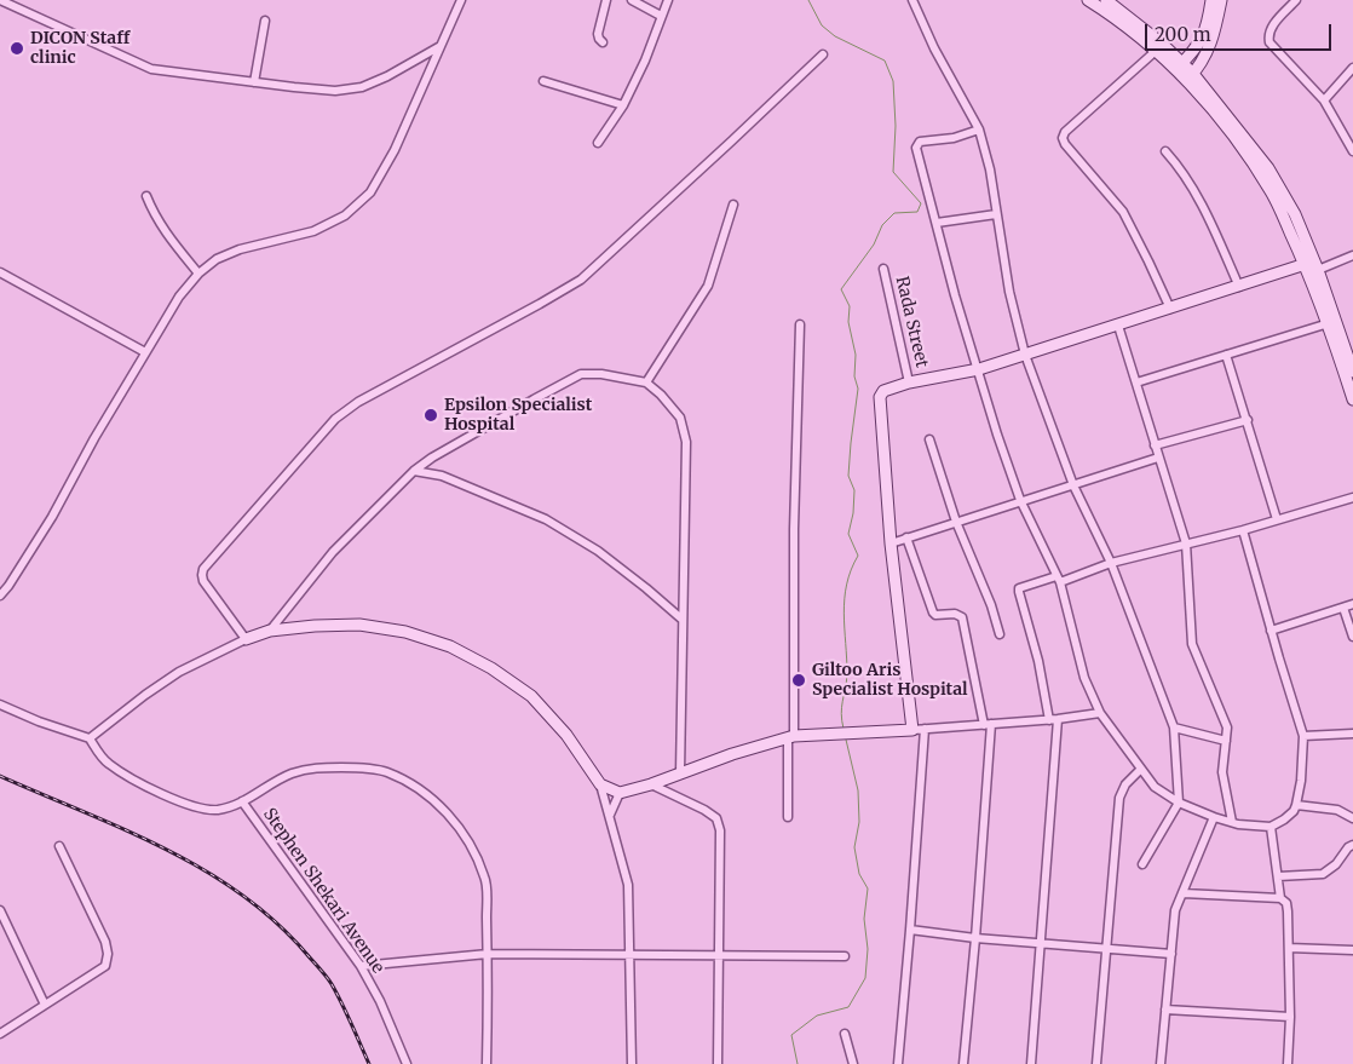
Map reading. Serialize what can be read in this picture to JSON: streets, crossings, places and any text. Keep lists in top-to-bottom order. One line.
{"streets":{"street":["Rada Street","Stephen Shekari Avenue"]},"places":["DICON Staff clinic","Epsilon Specialist Hospital","Giltoo Aris Specialist Hospital"],"scale_bar":"200 m"}
